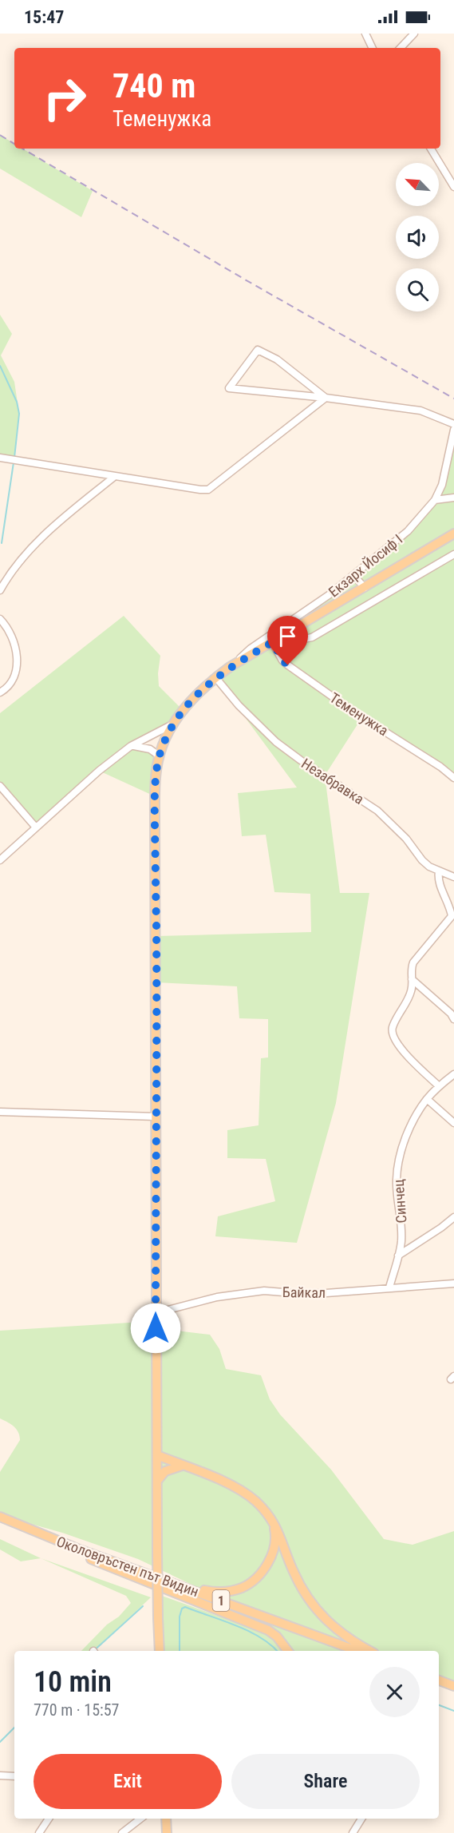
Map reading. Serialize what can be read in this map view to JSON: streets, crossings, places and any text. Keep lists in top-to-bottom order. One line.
{"streets":{"main road":["Екзарх Йосиф I","Околовръстен път Видин","1"],"street":["Теменужка","Незабравка","Синчец","Байкал"]},"crossings":[["Екзарх Йосиф I","Теменужка"],["Екзарх Йосиф I","Незабравка"],["Екзарх Йосиф I","Байкал"],["Синчец","Байкал"]],"north":"top left","page":{"status":"15:47","turn":["740 m","Теменужка"],"heading":["10 min","770 m · 15:57"],"buttons":["Exit","Share"]}}
